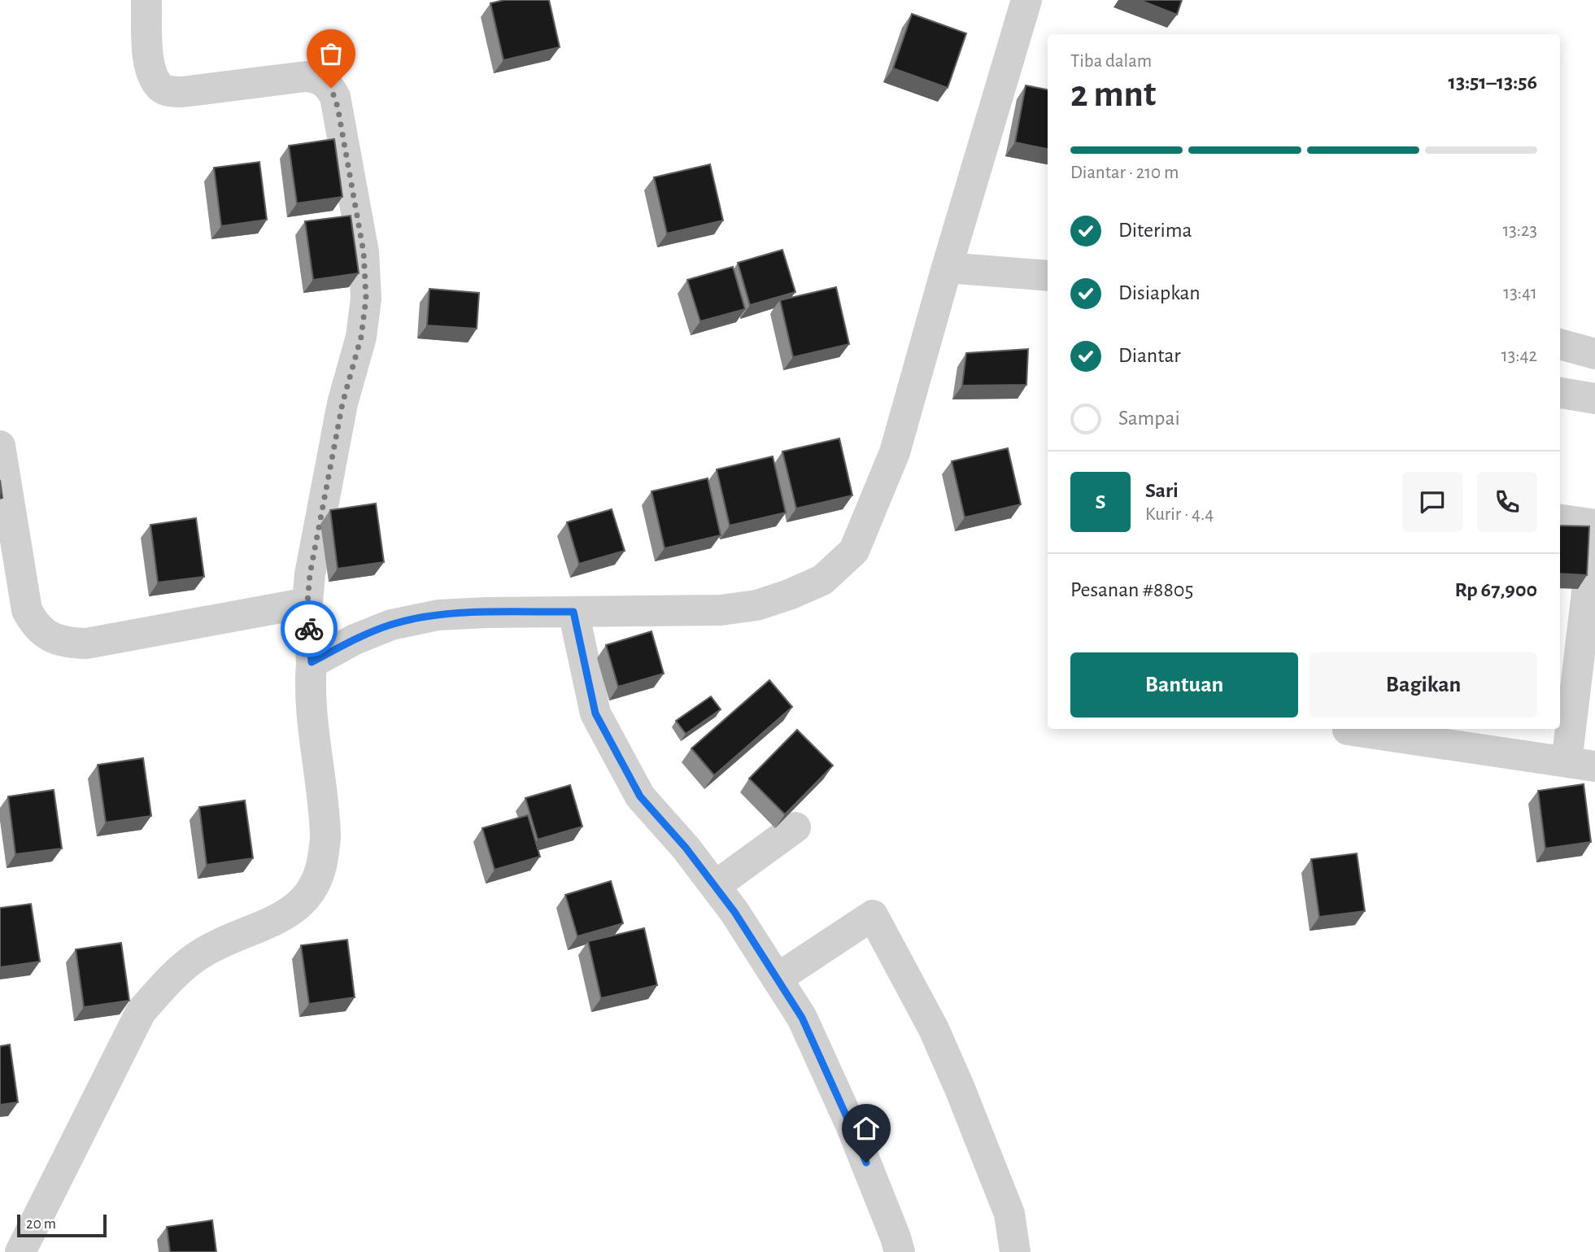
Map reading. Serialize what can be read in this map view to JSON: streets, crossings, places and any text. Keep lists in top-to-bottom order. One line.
{"scale_bar":"20 m","page":{"heading":["2 mnt","Tiba dalam","13:51–13:56"],"panel":["Sari","Kurir · 4.4","Pesanan #8805","Rp 67,900"],"bar":"Diantar · 210 m","list":[["Diterima","13:23"],["Disiapkan","13:41"],["Diantar","13:42"],"Sampai"],"round":"S","buttons":["Bantuan","Bagikan"],"scale":"20 m"}}
